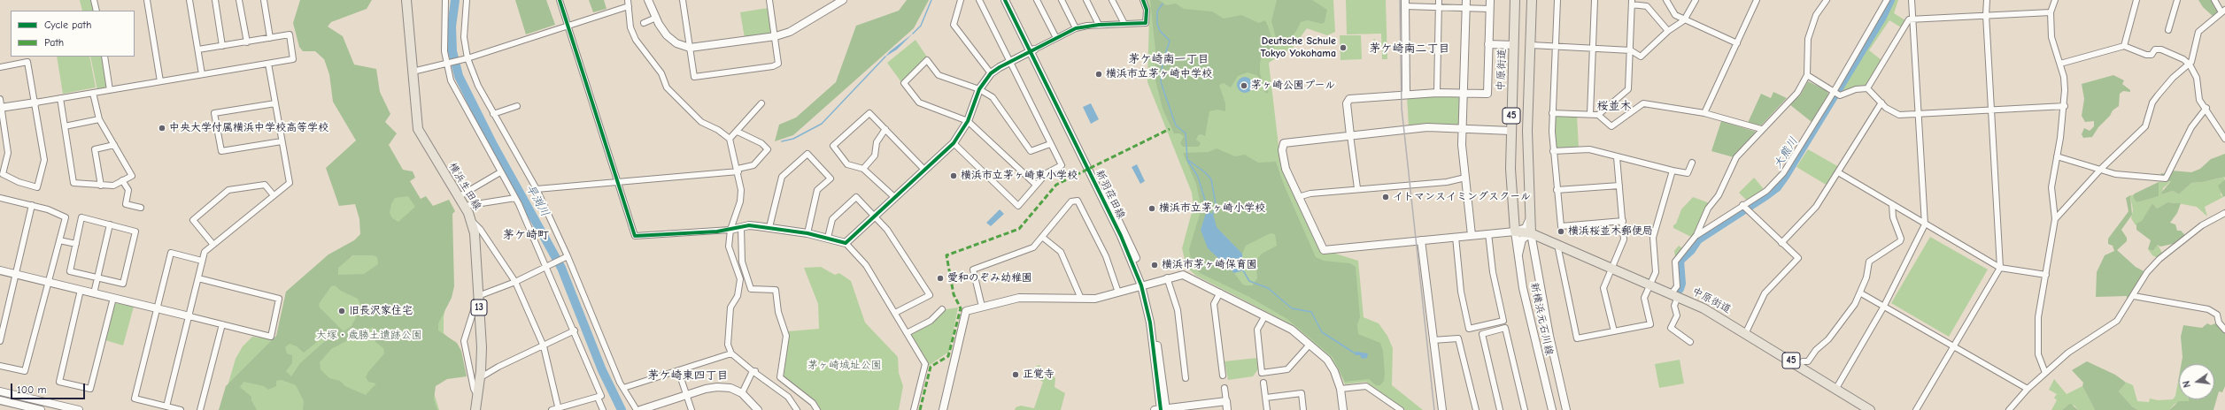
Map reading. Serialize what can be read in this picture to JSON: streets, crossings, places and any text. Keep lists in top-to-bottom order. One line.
{"streets":{"main road":["中原街道","45","横浜生田線","13"],"street":["新羽荏田線","新横浜元石川線"]},"crossings":[["中原街道","45"],["中原街道","新横浜元石川線"],["45","新横浜元石川線"]],"districts":["茅ケ崎南二丁目","茅ケ崎南一丁目","桜並木","茅ケ崎町","茅ケ崎東四丁目"],"water":["大熊川","早渕川"],"parks":["大塚・歳勝土遺跡公園","茅ヶ崎城址公園"],"places":["Deutsche Schule Tokyo Yokohama","横浜市立茅ヶ崎中学校","茅ヶ崎公園プール","中央大学付属横浜中学校高等学校","横浜市立茅ヶ崎東小学校","イトマンスイミングスクール","横浜市立茅ヶ崎小学校","横浜桜並木郵便局","横浜市茅ヶ崎保育園","愛和のぞみ幼稚園","旧長沢家住宅","正覚寺"],"legend":["Cycle path","Path"],"scale_bar":"100 m","north":"left"}
